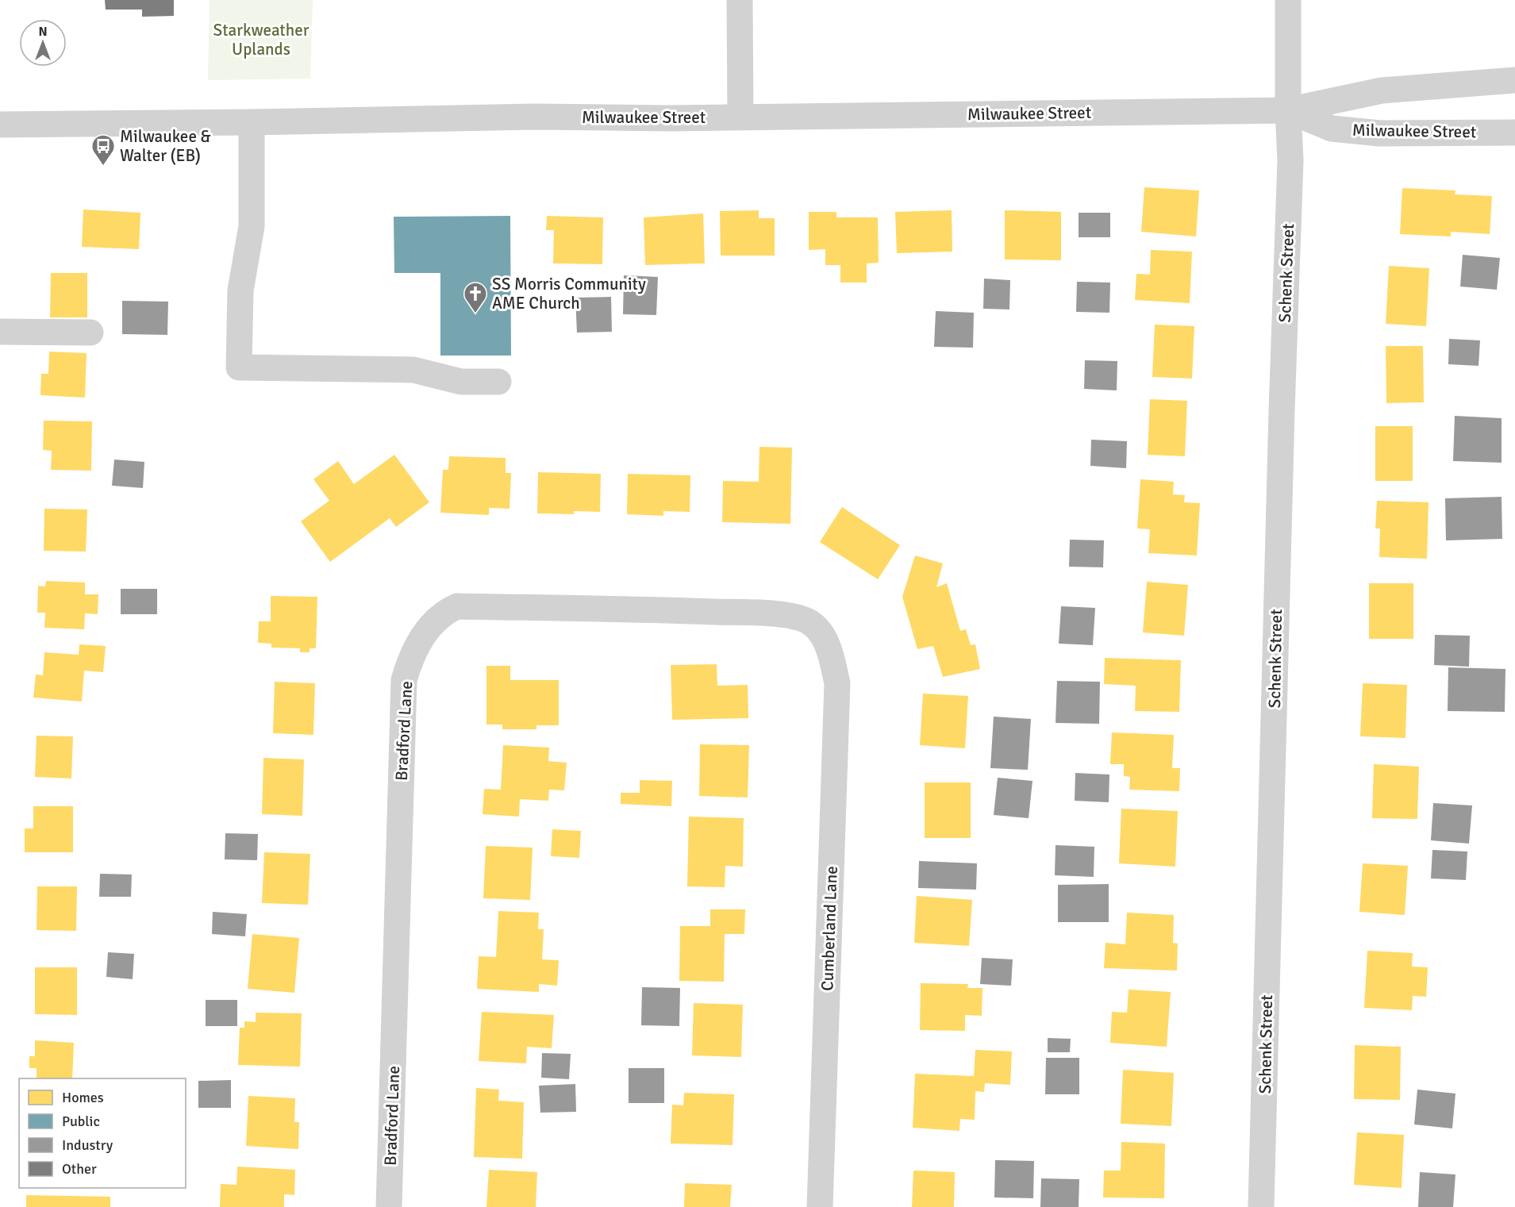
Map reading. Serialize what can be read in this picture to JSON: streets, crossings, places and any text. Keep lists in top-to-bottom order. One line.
{"streets":{"street":["Milwaukee Street","Schenk Street","Bradford Lane","Cumberland Lane"]},"crossings":[["Milwaukee Street","Schenk Street"],["Bradford Lane","Cumberland Lane"]],"parks":["Starkweather Uplands"],"places":{"bus stop":["Milwaukee & Walter (EB)"],"church":["SS Morris Community AME Church"]},"legend":["Homes","Public","Industry","Other"],"north":"top"}
